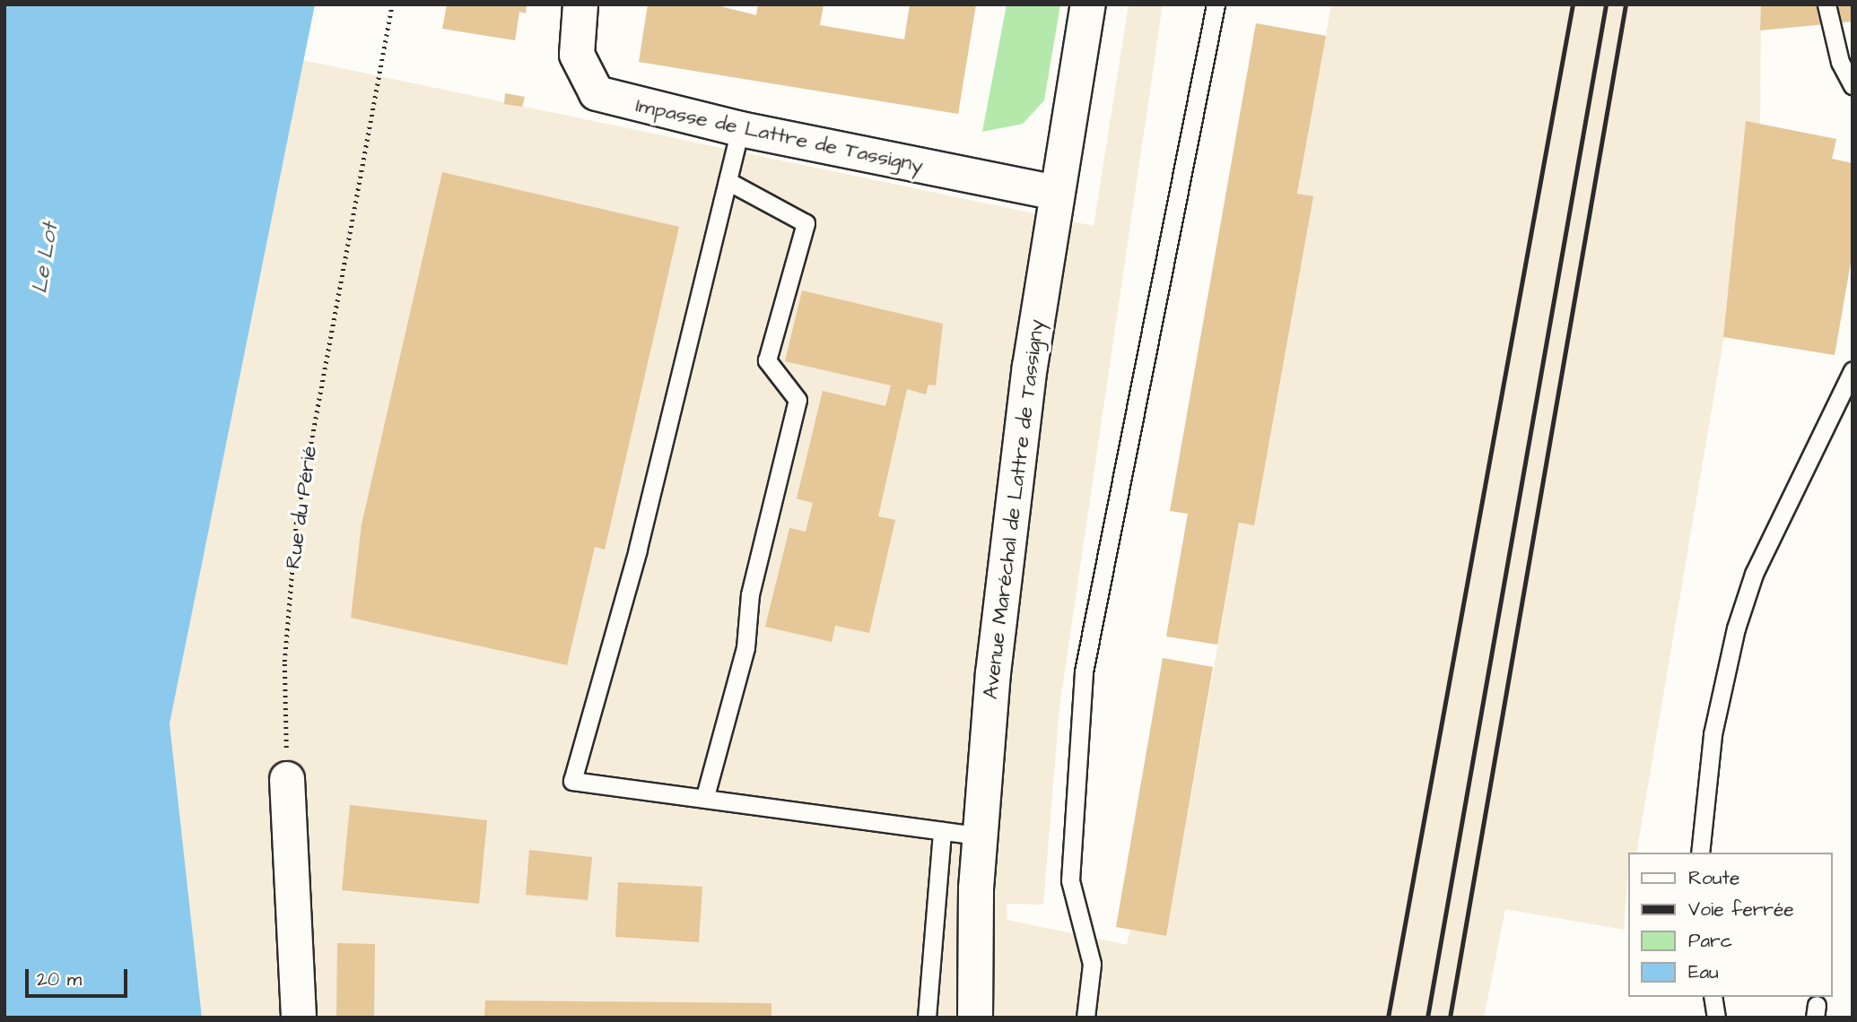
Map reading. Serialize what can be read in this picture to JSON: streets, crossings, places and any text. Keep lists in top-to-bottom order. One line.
{"streets":{"street":["Impasse de Lattre de Tassigny","Avenue Maréchal de Lattre de Tassigny"],"path":["Rue du Périé"]},"crossings":[["Impasse de Lattre de Tassigny","Avenue Maréchal de Lattre de Tassigny"]],"water":["Le Lot"],"legend":["Route","Voie ferrée","Parc","Eau"],"scale_bar":"20 m"}
